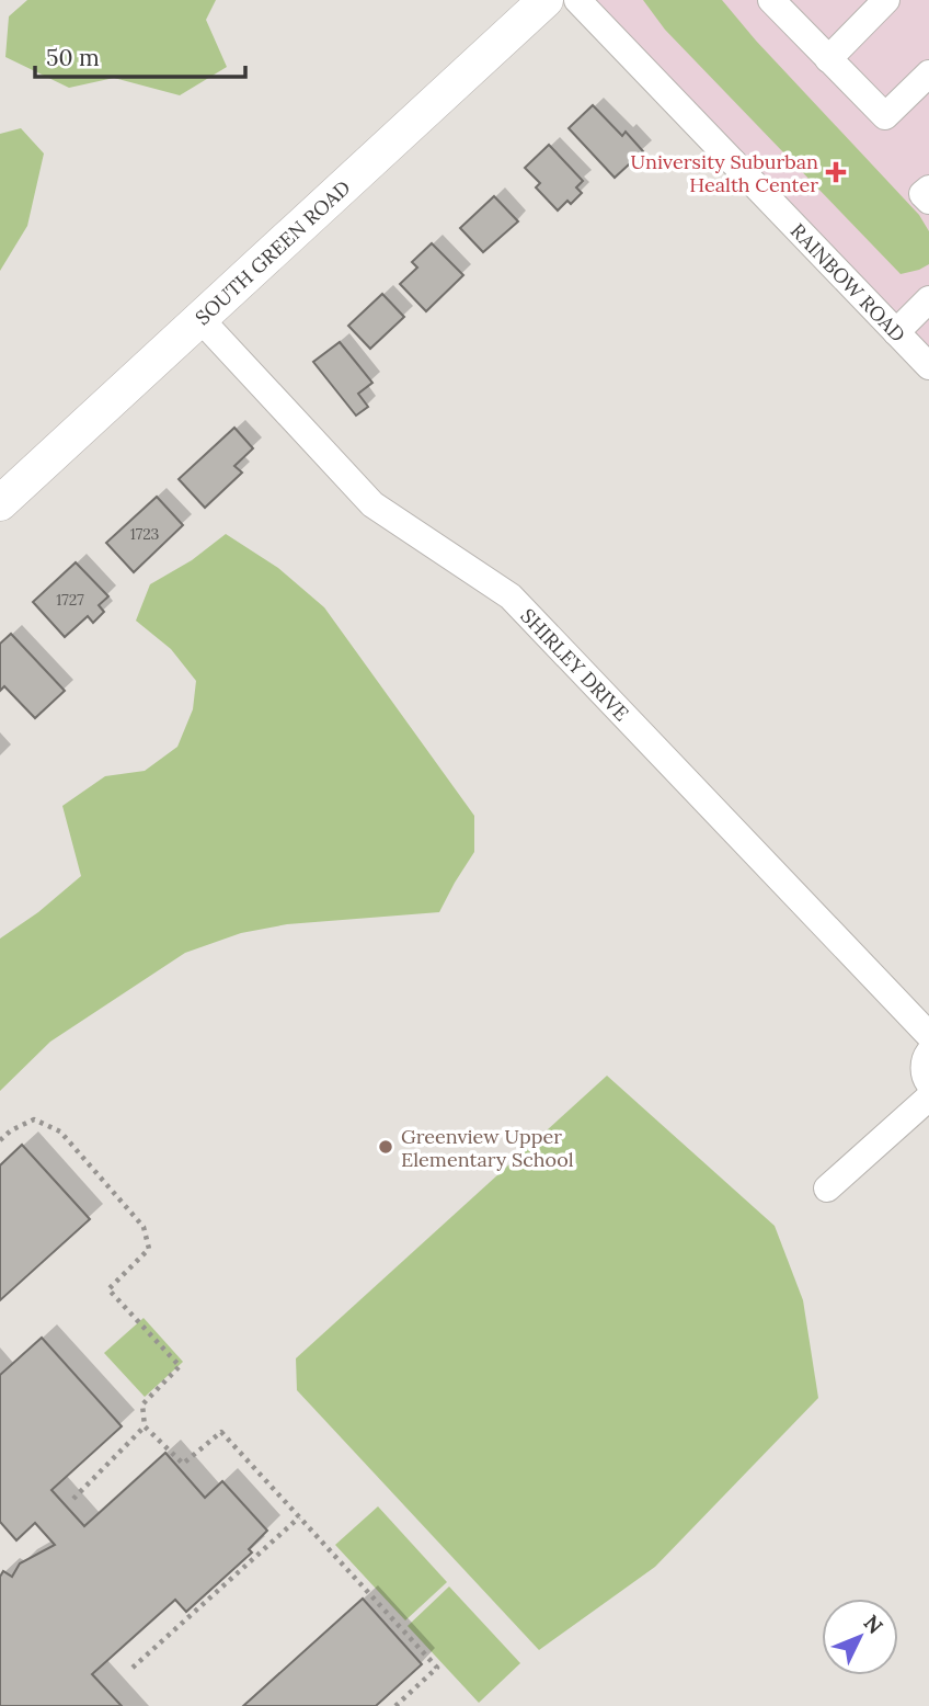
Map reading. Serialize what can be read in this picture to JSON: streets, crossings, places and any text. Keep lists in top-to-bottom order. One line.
{"streets":{"main road":["SOUTH GREEN ROAD"],"street":["RAINBOW ROAD","SHIRLEY DRIVE"]},"crossings":[["SOUTH GREEN ROAD","SHIRLEY DRIVE"]],"places":{"health":["University Suburban Health Center"],"other":["Greenview Upper Elementary School"]},"house_numbers":["1723","1727"],"scale_bar":"50 m","north":"top right"}
